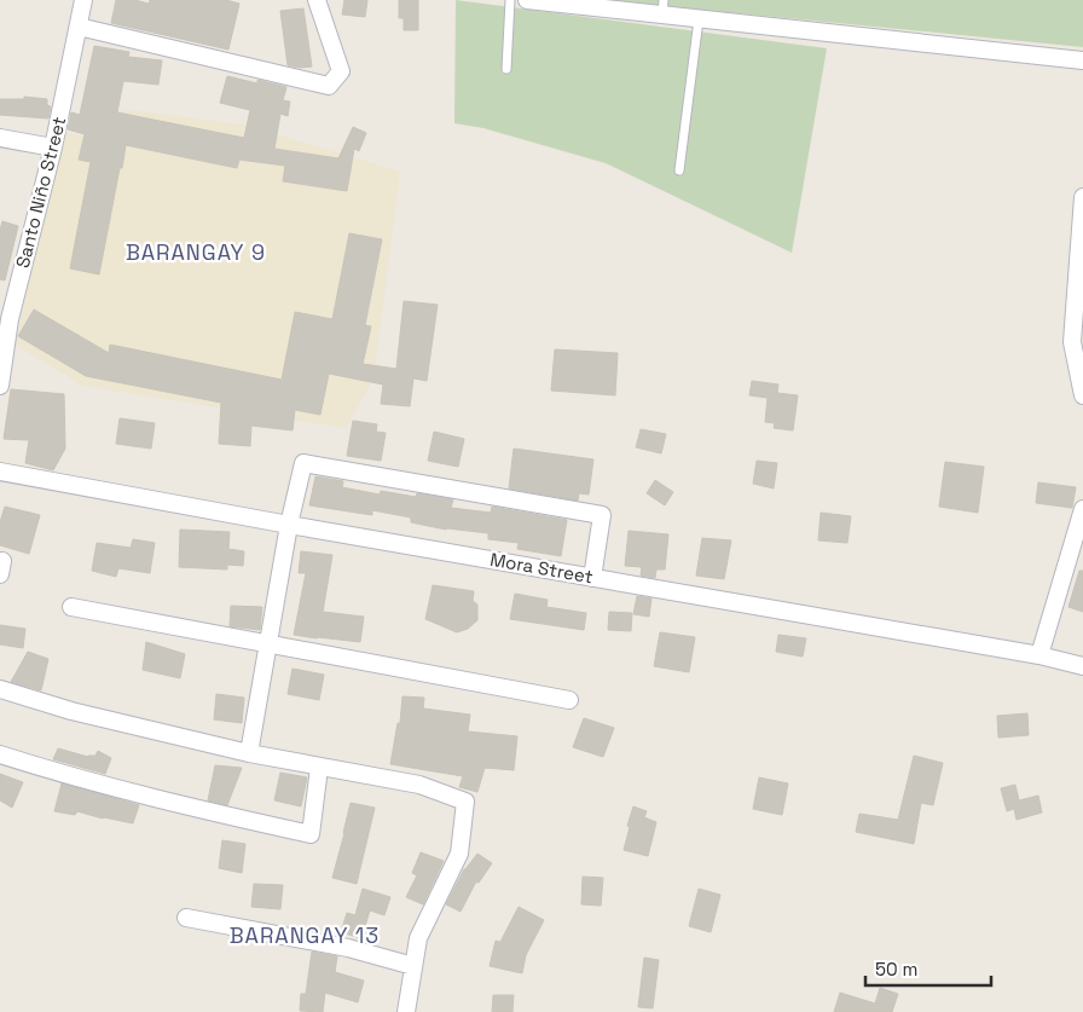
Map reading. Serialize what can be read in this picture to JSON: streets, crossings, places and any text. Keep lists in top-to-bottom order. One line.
{"streets":{"street":["Santo Niño Street","Mora Street"]},"districts":["BARANGAY 9","BARANGAY 13"],"scale_bar":"50 m"}
